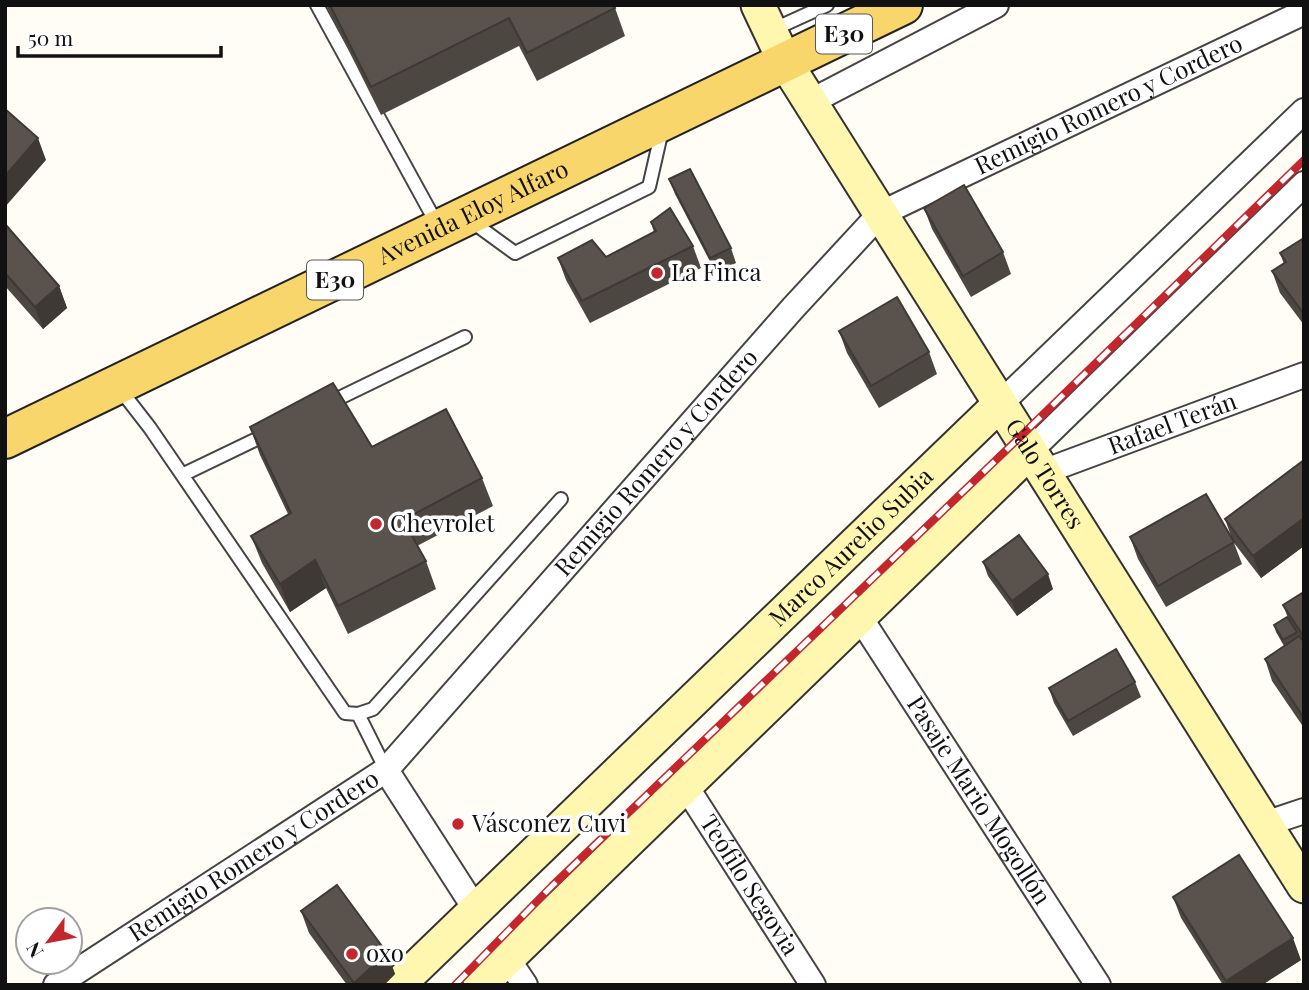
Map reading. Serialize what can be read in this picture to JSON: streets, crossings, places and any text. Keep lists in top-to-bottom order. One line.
{"streets":{"main road":["E30","Avenida Eloy Alfaro","Galo Torres","Marco Aurelio Subia"],"street":["Remigio Romero y Cordero","Rafael Terán","Pasaje Mario Mogollón","Teófilo Segovia"]},"crossings":[["Remigio Romero y Cordero","Galo Torres"],["Avenida Eloy Alfaro","Galo Torres"],["Rafael Terán","Galo Torres"],["Galo Torres","Marco Aurelio Subia"]],"places":["La Finca","Chevrolet","Vásconez Cuvi","oxo"],"scale_bar":"50 m","north":"bottom left"}
